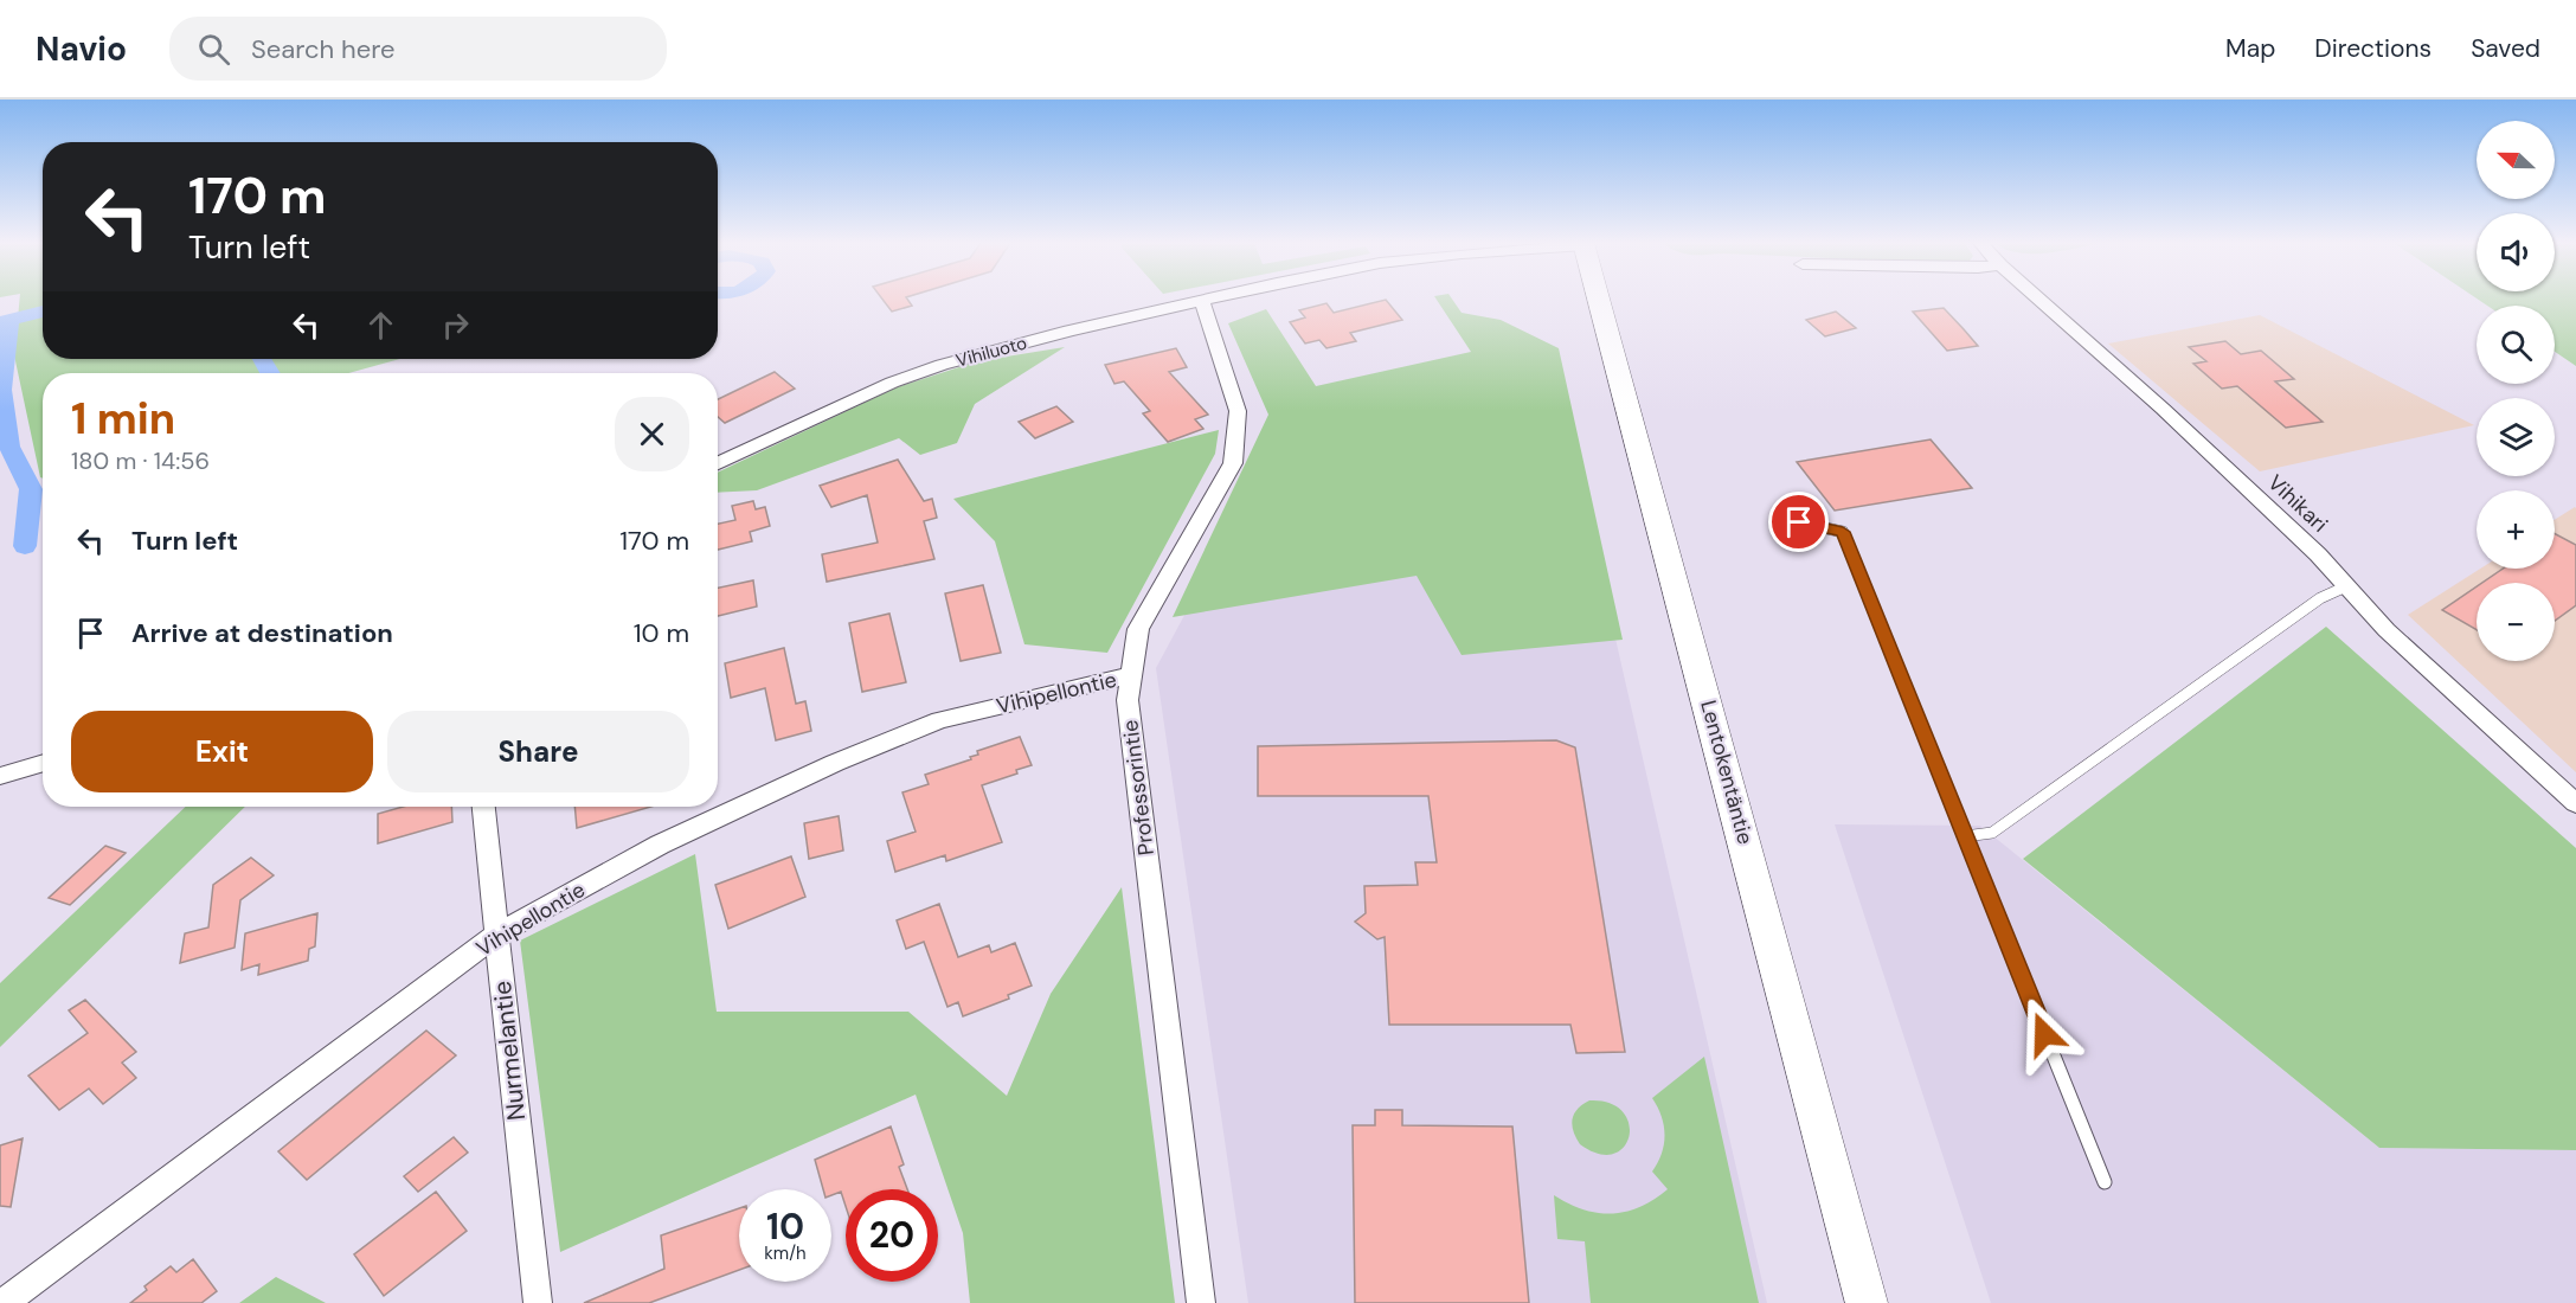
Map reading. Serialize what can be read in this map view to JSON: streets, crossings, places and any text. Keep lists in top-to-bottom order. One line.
{"streets":{"main road":["Lentokentäntie"],"street":["Vihiluoto","Vihikari","Vihipellontie","Professorintie","Nurmelantie"]},"crossings":[["Vihiluoto","Professorintie"],["Vihipellontie","Professorintie"],["Vihipellontie","Nurmelantie"]],"north":"left","page":{"header":"Navio","search":"Search here","nav":["Map","Directions","Saved"],"map_buttons":["+","−"],"turn":["170 m","Turn left"],"heading":["1 min","180 m · 14:56"],"list":[{"name":"Turn left","value":"170 m"},{"name":"Arrive at destination","value":"10 m"}],"buttons":["Exit","Share"],"speed":"10 km/h","limit":"20"}}
